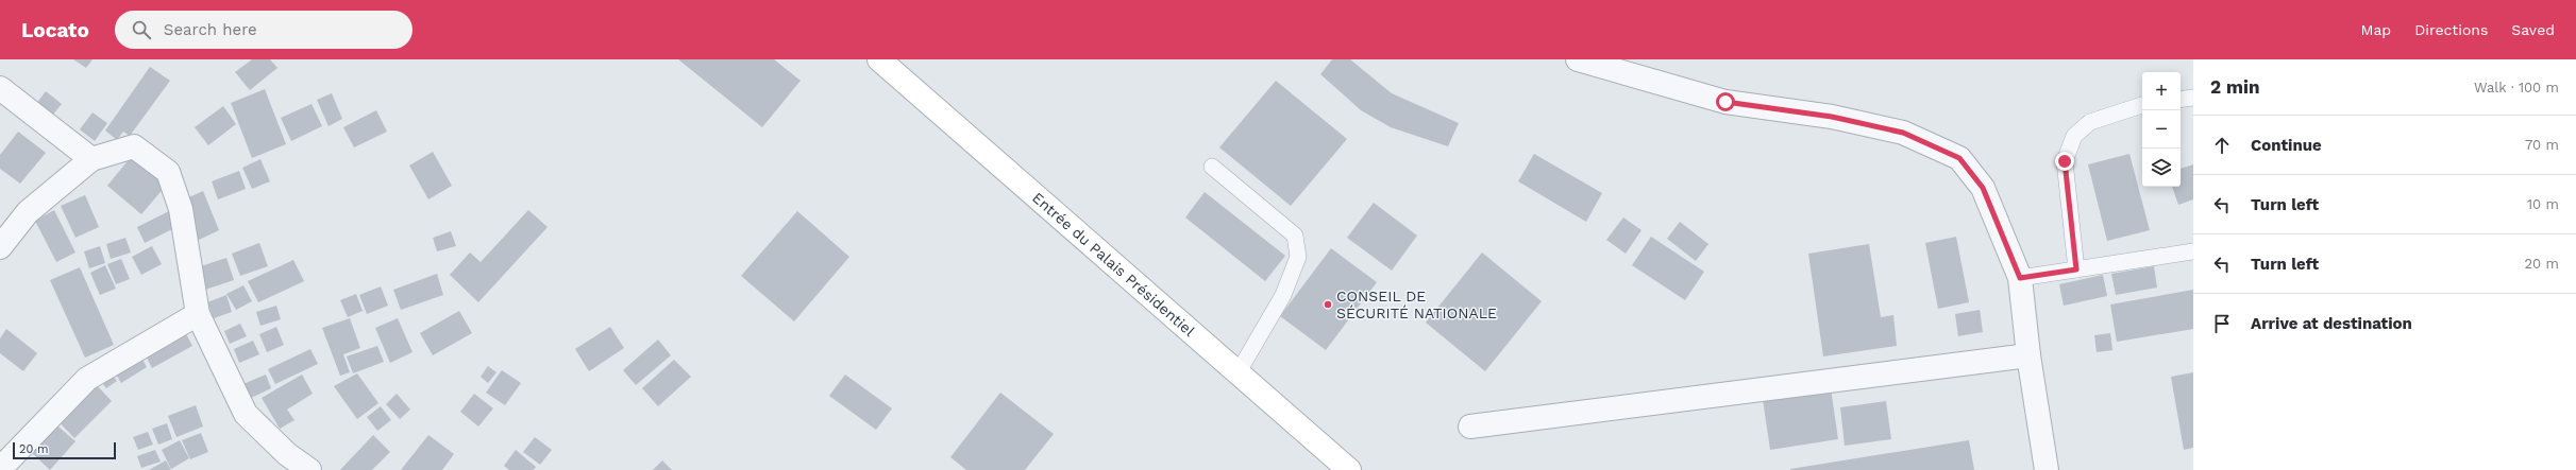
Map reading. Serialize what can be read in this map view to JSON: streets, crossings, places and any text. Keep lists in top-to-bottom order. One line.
{"streets":{"street":["Entrée du Palais Présidentiel"]},"places":["CONSEIL DE SÉCURITÉ NATIONALE"],"scale_bar":"20 m","page":{"header":"Locato","search":"Search here","nav":["Map","Directions","Saved"],"heading":["2 min","Walk · 100 m"],"map_buttons":["+","−"],"list":[["Continue","70 m"],["Turn left","10 m"],["Turn left","20 m"],"Arrive at destination"],"scale":"20 m"}}
